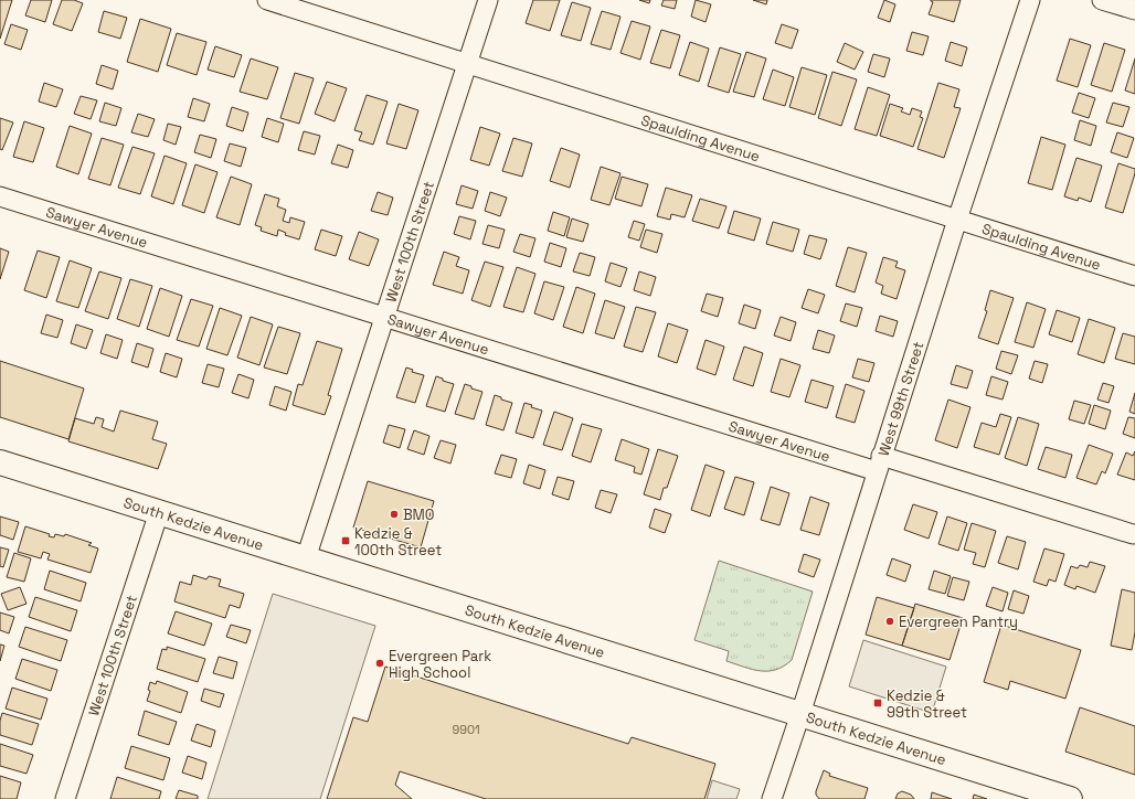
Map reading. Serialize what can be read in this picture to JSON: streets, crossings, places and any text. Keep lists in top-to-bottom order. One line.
{"streets":{"main road":["South Kedzie Avenue"],"street":["Spaulding Avenue","Sawyer Avenue","West 100th Street","West 99th Street"]},"crossings":[["Spaulding Avenue","West 100th Street"],["Spaulding Avenue","West 99th Street"],["Sawyer Avenue","West 100th Street"],["Sawyer Avenue","West 99th Street"],["West 100th Street","South Kedzie Avenue"],["West 99th Street","South Kedzie Avenue"]],"places":{"other":["BMO","Evergreen Pantry","Evergreen Park High School"],"transit":["Kedzie & 100th Street","Kedzie & 99th Street"]},"house_numbers":["9901"]}
